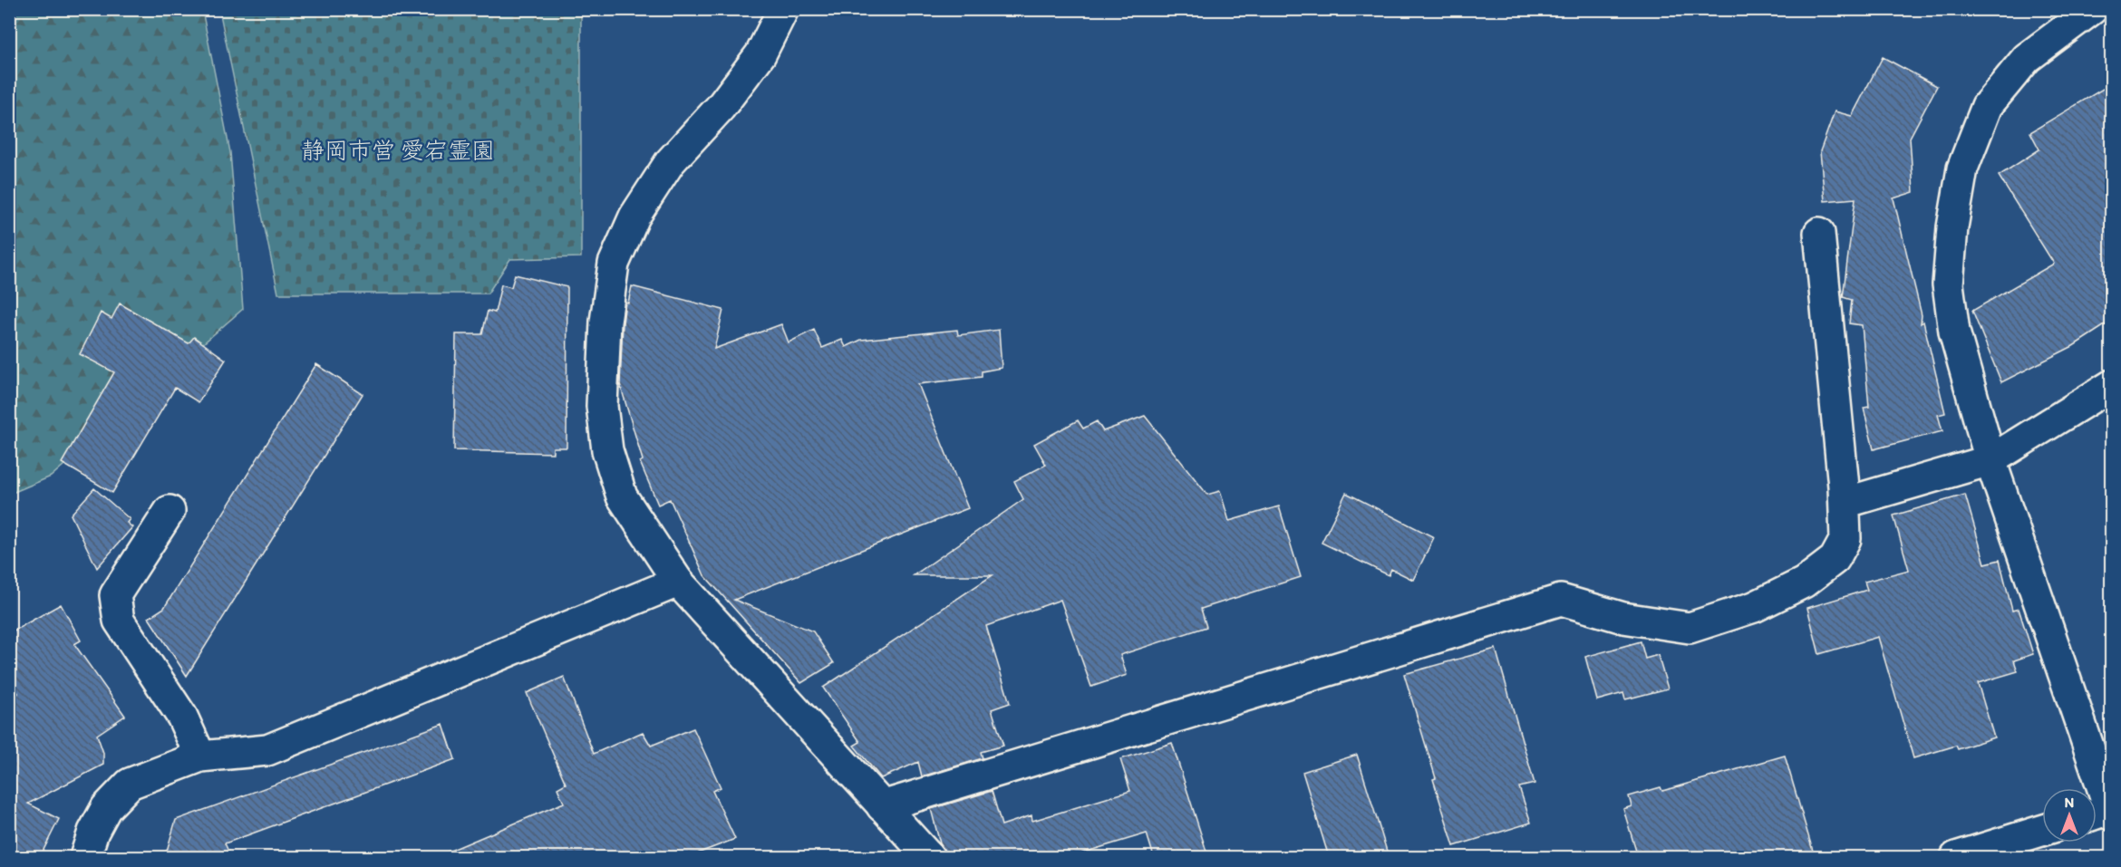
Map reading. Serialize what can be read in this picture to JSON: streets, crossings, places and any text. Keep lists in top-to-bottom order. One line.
{"parks":["静岡市営 愛宕霊園"],"north":"top"}
